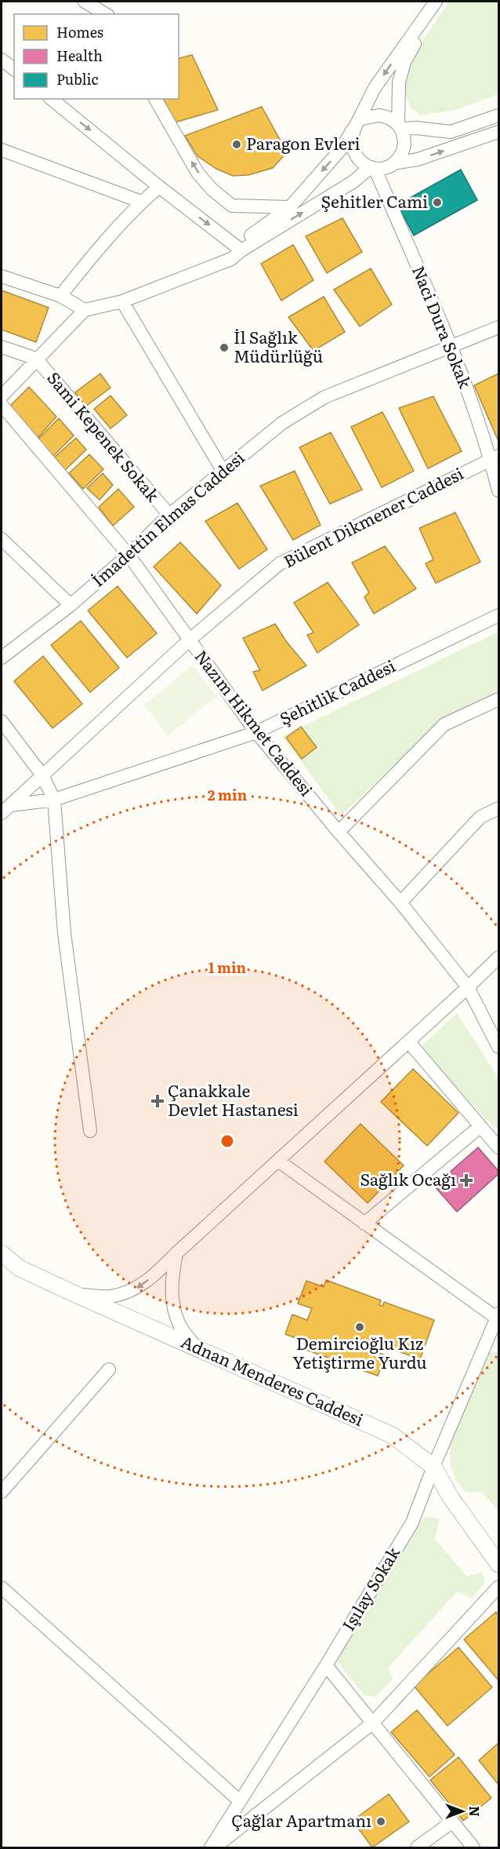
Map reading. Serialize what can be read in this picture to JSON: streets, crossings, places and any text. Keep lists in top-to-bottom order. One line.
{"streets":{"street":["Naci Dura Sokak","Sami Kepenek Sokak","Bülent Dikmener Caddesi","İmadettin Elmas Caddesi","Şehitlik Caddesi","Nazım Hikmet Caddesi","Adnan Menderes Caddesi","Işılay Sokak"]},"crossings":[["Naci Dura Sokak","Bülent Dikmener Caddesi"],["Naci Dura Sokak","İmadettin Elmas Caddesi"],["Sami Kepenek Sokak","İmadettin Elmas Caddesi"],["Bülent Dikmener Caddesi","Şehitlik Caddesi"],["Bülent Dikmener Caddesi","Nazım Hikmet Caddesi"],["İmadettin Elmas Caddesi","Nazım Hikmet Caddesi"],["Şehitlik Caddesi","Nazım Hikmet Caddesi"],["Adnan Menderes Caddesi","Işılay Sokak"]],"places":{"other":["Paragon Evleri","Şehitler Cami","İl Sağlık Müdürlüğü","Demircioğlu Kız Yetiştirme Yurdu","Çağlar Apartmanı"],"health":["Çanakkale Devlet Hastanesi","Sağlık Ocağı"]},"legend":["Homes","Health","Public"],"north":"right","rings":["2 min","1 min"]}
